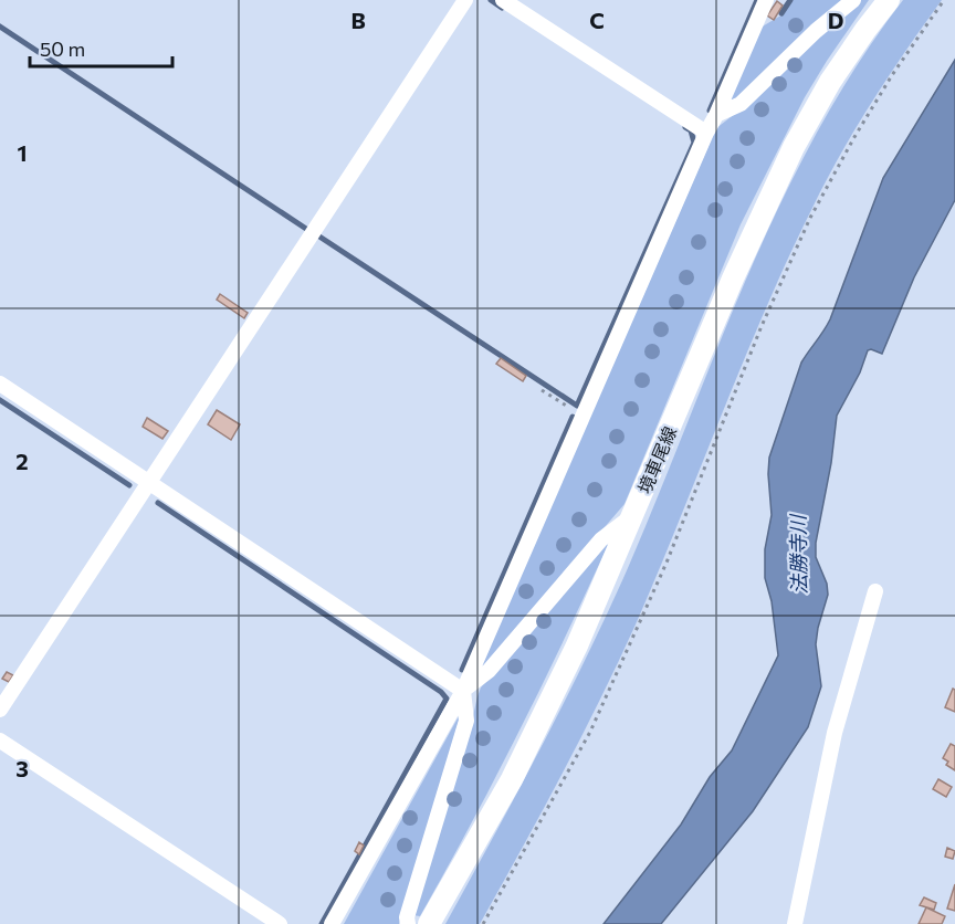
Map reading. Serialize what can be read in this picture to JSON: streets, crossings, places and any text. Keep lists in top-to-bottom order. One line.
{"streets":{"main road":["境車尾線"]},"water":["法勝寺川"],"scale_bar":"50 m","grid":{"columns":["B","C","D"],"rows":["1","2","3"]}}
